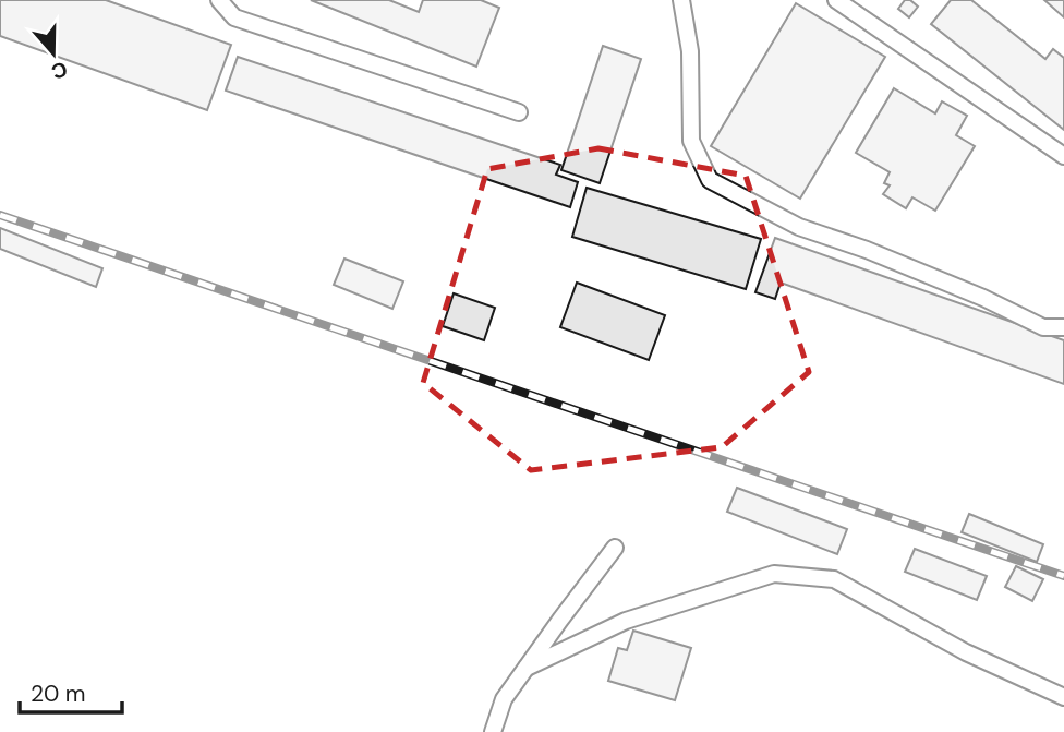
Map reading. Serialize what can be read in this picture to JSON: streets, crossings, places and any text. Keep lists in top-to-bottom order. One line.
{"scale_bar":"20 m","north":"bottom"}
